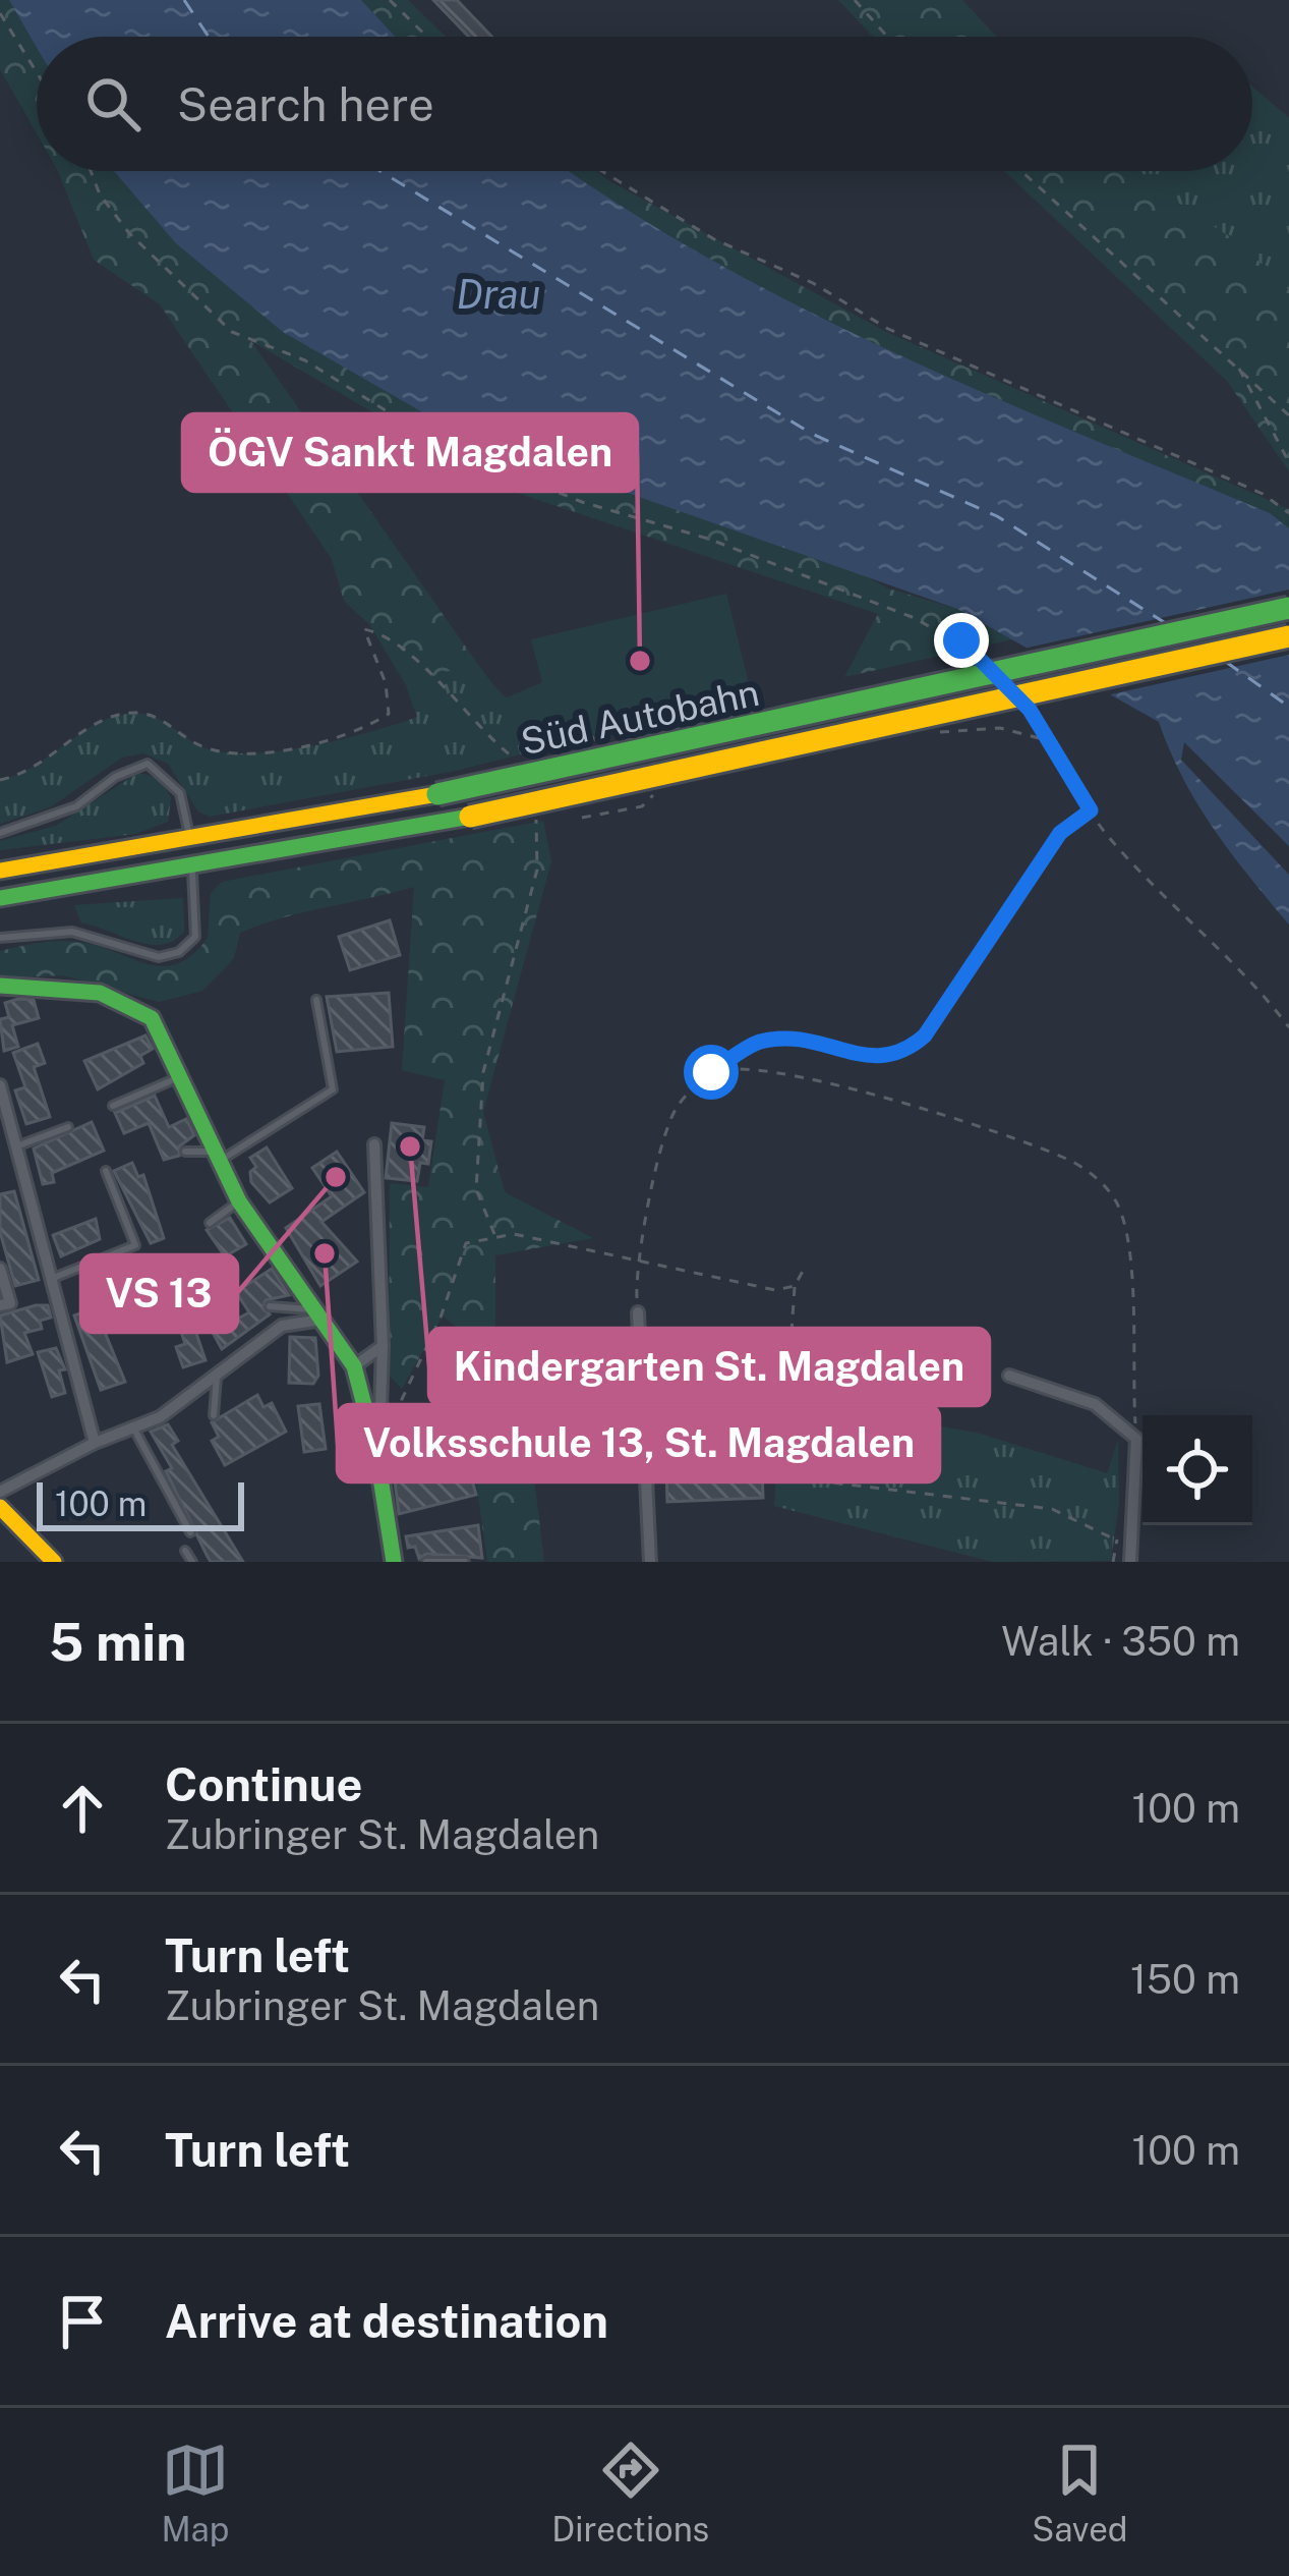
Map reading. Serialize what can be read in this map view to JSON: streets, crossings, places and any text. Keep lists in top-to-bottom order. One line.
{"streets":{"main road":["Süd Autobahn"]},"water":["Drau"],"places":["ÖGV Sankt Magdalen","Kindergarten St. Magdalen","VS 13","Volksschule 13, St. Magdalen"],"scale_bar":"100 m","page":{"search":"Search here","scale":"100 m","heading":["5 min","Walk · 350 m"],"list":[["Continue","Zubringer St. Magdalen","100 m"],["Turn left","Zubringer St. Magdalen","150 m"],["Turn left","100 m"],"Arrive at destination"],"nav":["Map","Directions","Saved"]}}
